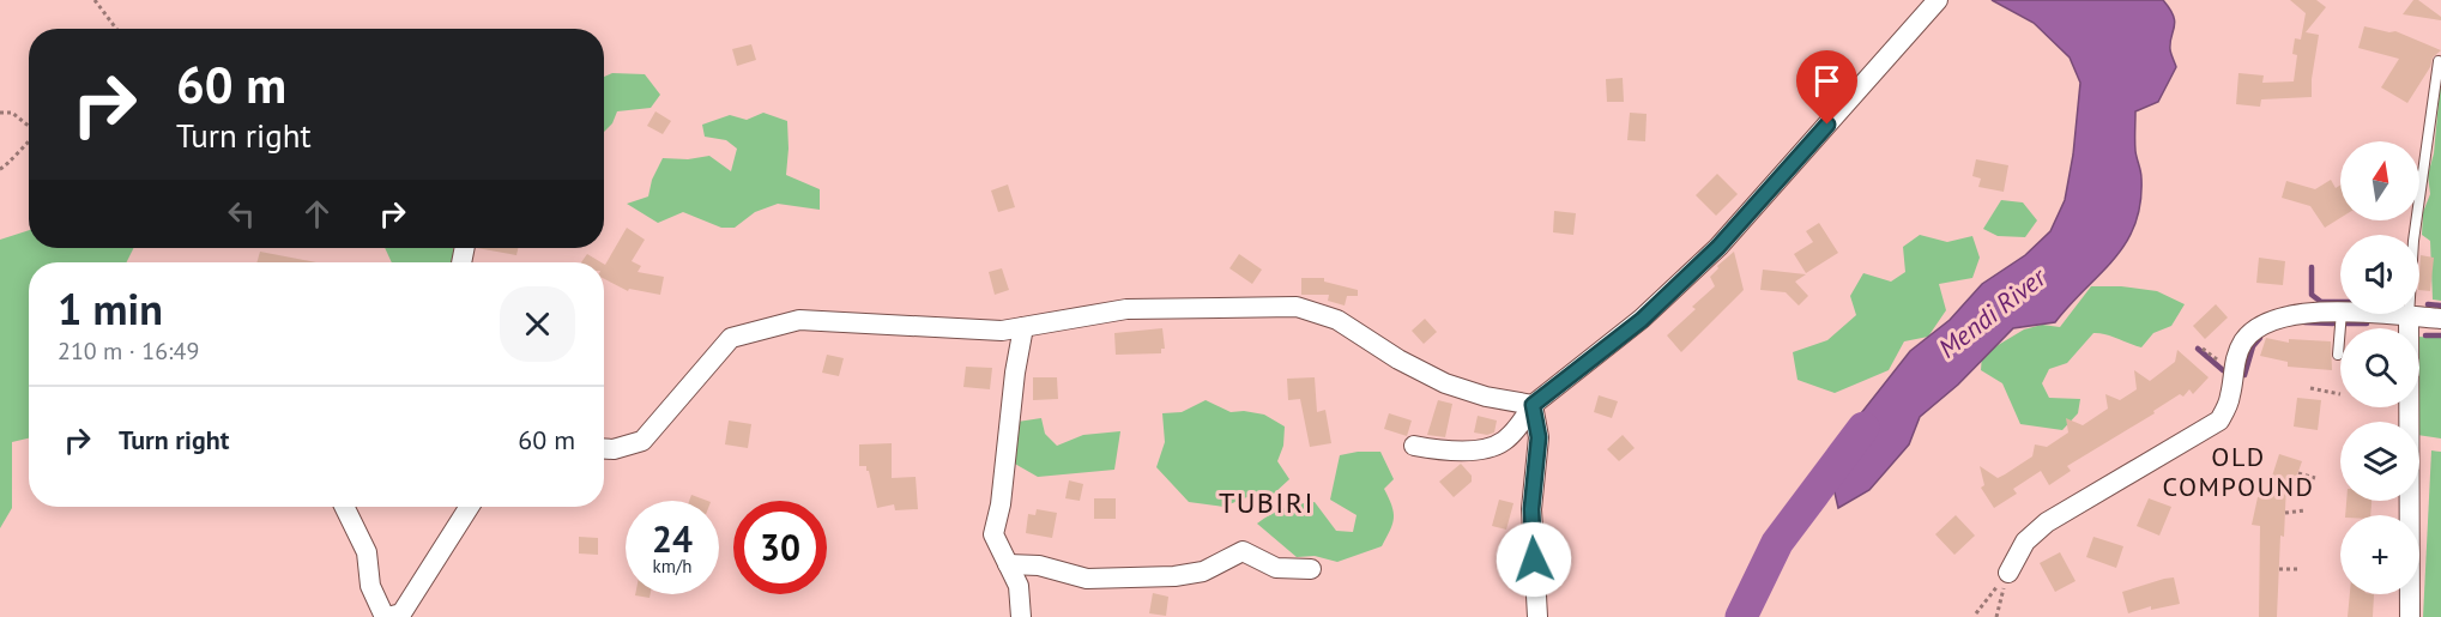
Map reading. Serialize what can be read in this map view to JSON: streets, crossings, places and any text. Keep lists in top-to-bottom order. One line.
{"districts":["OLD COMPOUND","TUBIRI"],"water":["Mendi River"],"north":"top","page":{"turn":["60 m","Turn right"],"map_buttons":"+","heading":["1 min","210 m · 16:49"],"list":[{"name":"Turn right","value":"60 m"}],"speed":"24 km/h","limit":"30"}}
